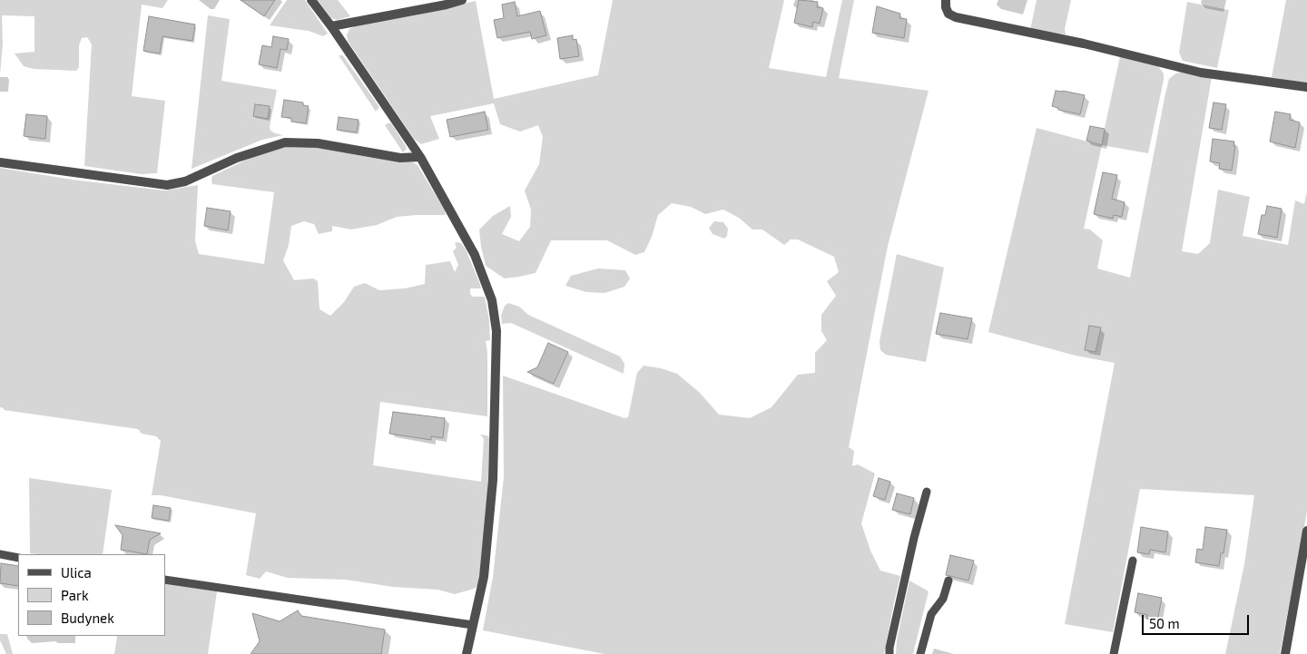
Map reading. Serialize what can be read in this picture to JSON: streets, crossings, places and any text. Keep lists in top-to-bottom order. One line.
{"legend":["Ulica","Park","Budynek"],"scale_bar":"50 m"}
